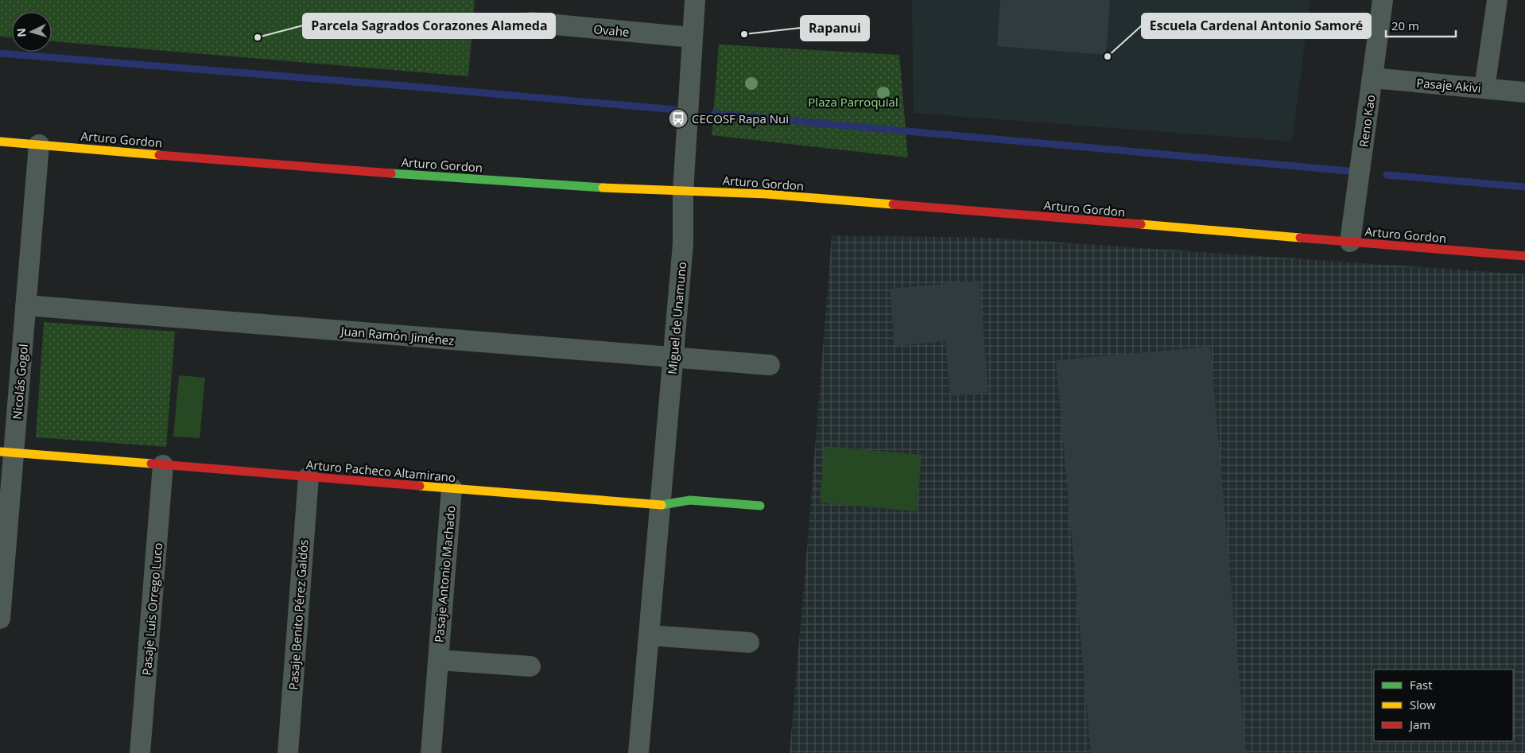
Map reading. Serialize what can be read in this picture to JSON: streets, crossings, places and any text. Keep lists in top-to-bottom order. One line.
{"streets":{"street":["Ovahe","Pasaje Akivi","Reno Kao","Arturo Gordon","Miguel de Unamuno","Juan Ramón Jiménez","Nicolás Gogol","Arturo Pacheco Altamirano","Pasaje Antonio Machado","Pasaje Luis Orrego Luco","Pasaje Benito Pérez Galdós"]},"crossings":[["Ovahe","Miguel de Unamuno"],["Pasaje Akivi","Reno Kao"],["Reno Kao","Arturo Gordon"],["Arturo Gordon","Miguel de Unamuno"],["Arturo Gordon","Nicolás Gogol"],["Miguel de Unamuno","Juan Ramón Jiménez"],["Miguel de Unamuno","Arturo Pacheco Altamirano"],["Juan Ramón Jiménez","Nicolás Gogol"],["Nicolás Gogol","Arturo Pacheco Altamirano"],["Arturo Pacheco Altamirano","Pasaje Antonio Machado"],["Arturo Pacheco Altamirano","Pasaje Luis Orrego Luco"],["Arturo Pacheco Altamirano","Pasaje Benito Pérez Galdós"]],"parks":["Plaza Parroquial"],"places":{"other":["Rapanui","Parcela Sagrados Corazones Alameda","Escuela Cardenal Antonio Samoré"],"bus stop":["CECOSF Rapa Nui"]},"legend":["Fast","Slow","Jam"],"scale_bar":"20 m","north":"left"}
